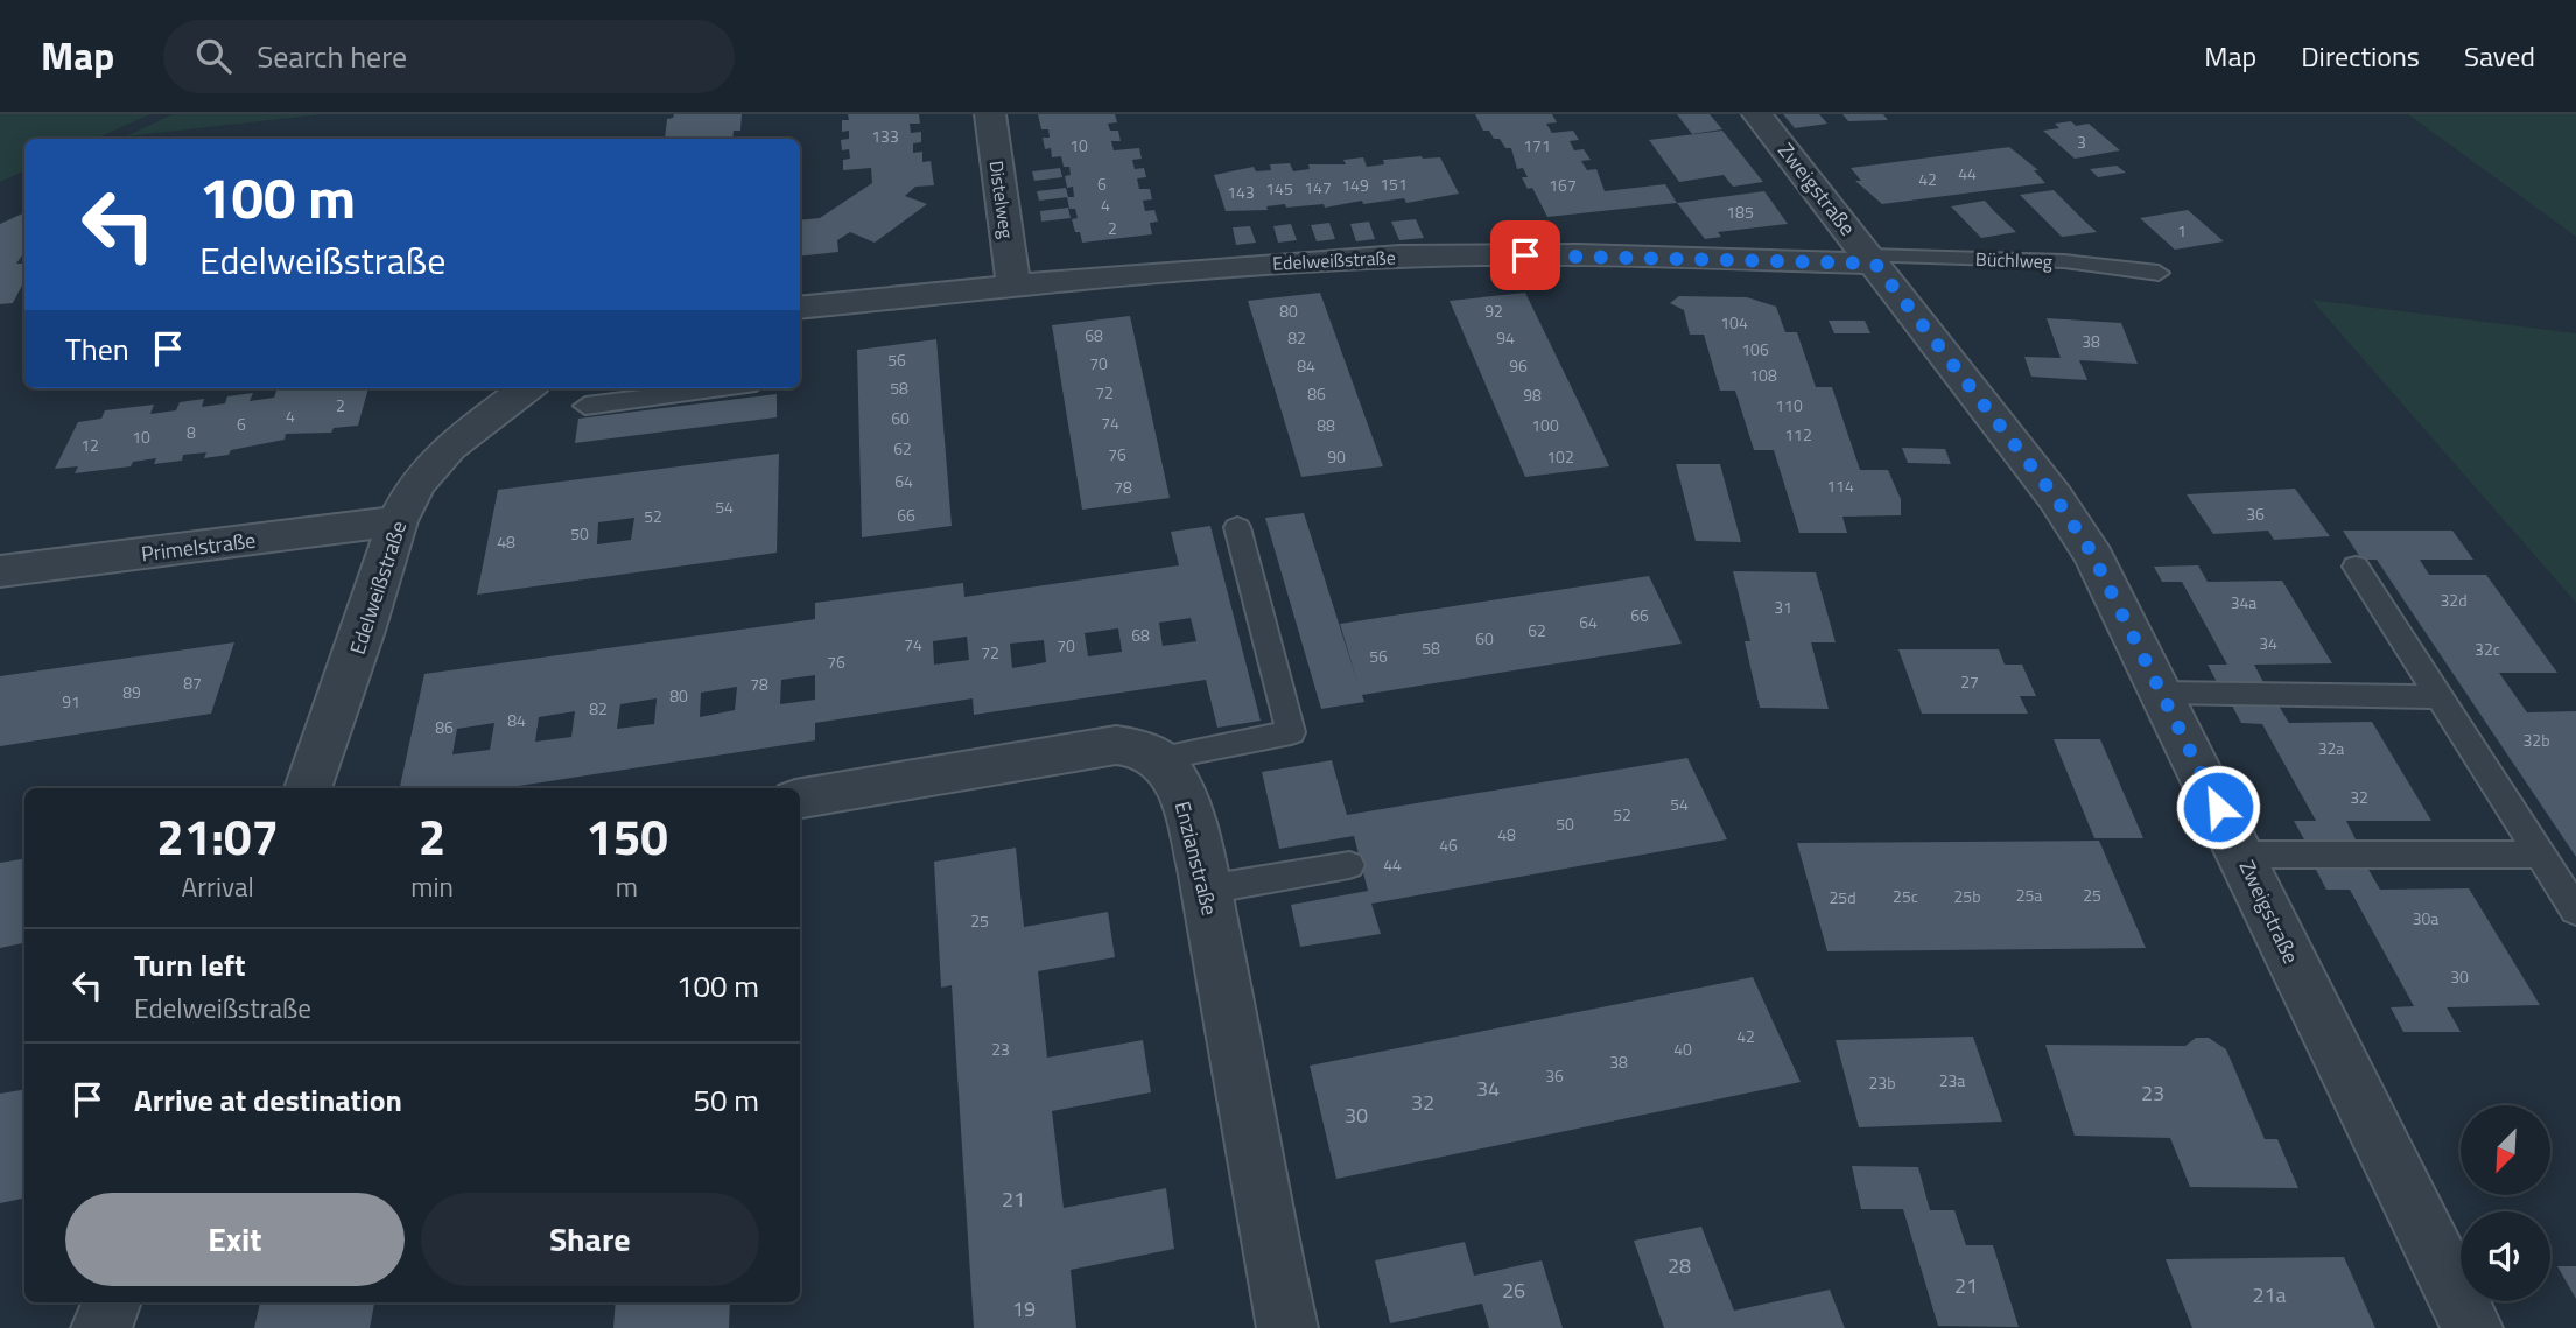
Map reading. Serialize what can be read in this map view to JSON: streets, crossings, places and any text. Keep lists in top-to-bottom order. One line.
{"streets":{"street":["Zweigstraße","Distelweg","Edelweißstraße","Primelstraße","Enzianstraße"],"lane":["Büchlweg"]},"crossings":[["Zweigstraße","Edelweißstraße"],["Zweigstraße","Büchlweg"],["Distelweg","Edelweißstraße"],["Edelweißstraße","Büchlweg"],["Edelweißstraße","Primelstraße"]],"house_numbers":["133","3","10","171","44","42","6","151","149","167","147","145","143","4","185","2","1","80","92","104","68","82","94","38","106","56","70","84","96","108","58","72","86","98","2","110","4","60","74","6","88","100","8","112","10","12","62","76","90","102","64","114","78","54","36","66","52","50","48","32d","34a","31","66","64","62","68","60","34","74","70","58","32c","72","56","76","27","87","78","89","80","91","82","84","86","32b","32a","32","54","52","50","48","46","44","25a","25","25c","25b","25d","30a","25","30","42","23","40","38","36","23a","23b","34","23","32","30","21","28","21","26","21a","19"],"north":"bottom left","page":{"header":"Map","search":"Search here","nav":["Map","Directions","Saved"],"turn":["100 m","Edelweißstraße"],"then":"Then","eta":["21:07","Arrival","2","min","150","m"],"list":[{"name":"Turn left","note":"Edelweißstraße","value":"100 m"},{"name":"Arrive at destination","value":"50 m"}],"buttons":["Exit","Share"]}}
